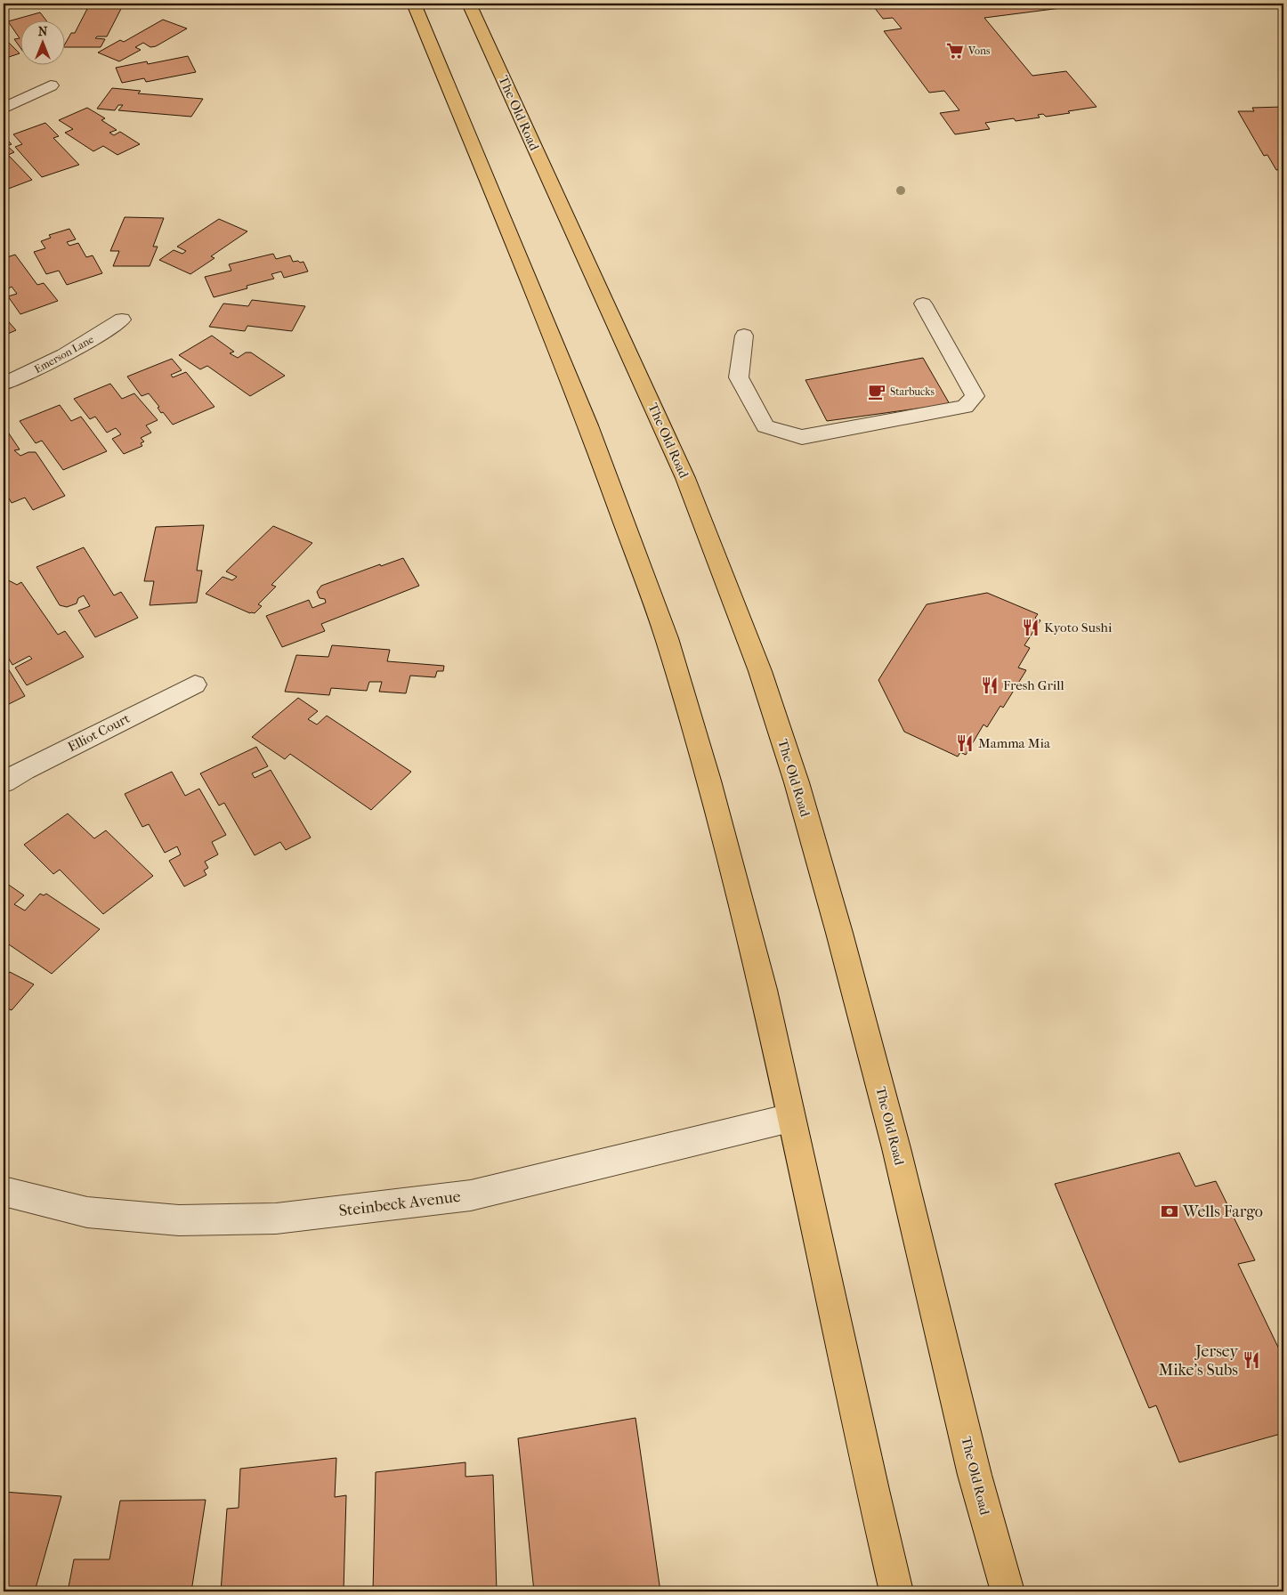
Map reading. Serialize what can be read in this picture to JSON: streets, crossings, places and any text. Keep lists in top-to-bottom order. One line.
{"streets":{"main road":["The Old Road"],"street":["Emerson Lane","Elliot Court","Steinbeck Avenue"]},"places":{"supermarket":["Vons"],"cafe":["Starbucks"],"restaurant":["Kyoto Sushi","Fresh Grill","Mamma Mia","Jersey Mike's Subs"],"bank":["Wells Fargo"]},"north":"top"}
